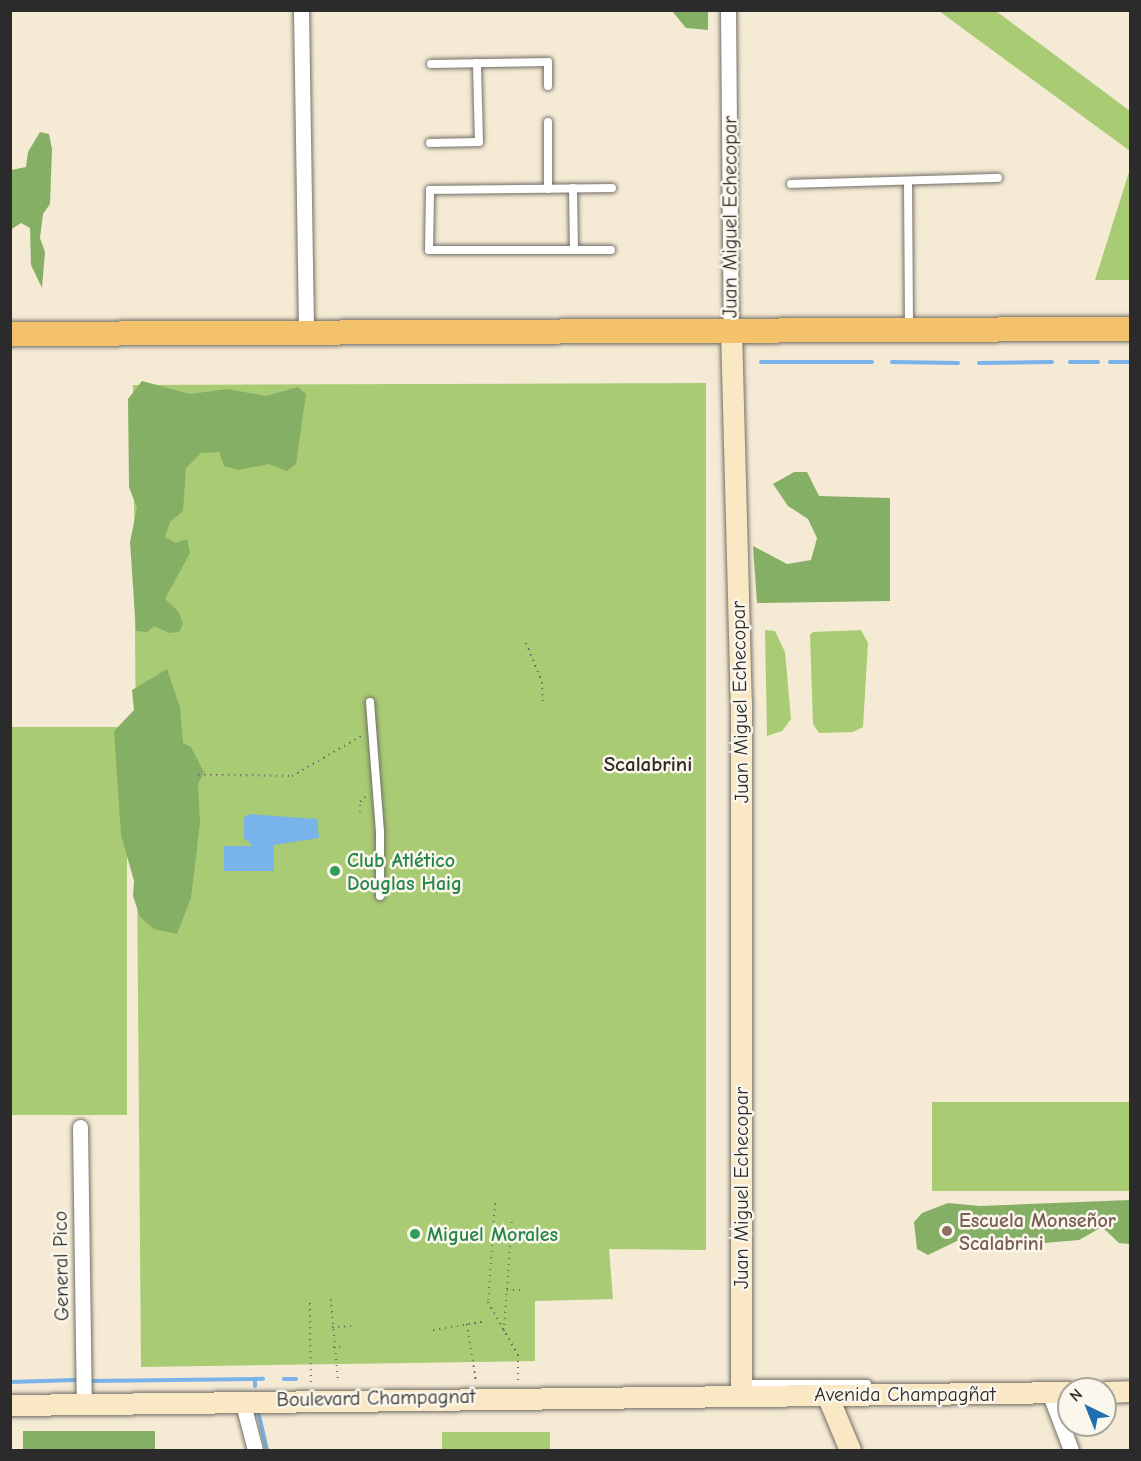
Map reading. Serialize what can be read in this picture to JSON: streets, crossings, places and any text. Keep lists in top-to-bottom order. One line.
{"streets":{"street":["Juan Miguel Echecopar","General Pico","Avenida Champagñat","Boulevard Champagnat"]},"crossings":[["Juan Miguel Echecopar","Avenida Champagñat"],["Juan Miguel Echecopar","Boulevard Champagnat"],["General Pico","Boulevard Champagnat"],["Avenida Champagñat","Boulevard Champagnat"]],"districts":["Scalabrini"],"places":["Club Atlético Douglas Haig","Escuela Monseñor Scalabrini","Miguel Morales"],"north":"top left"}
